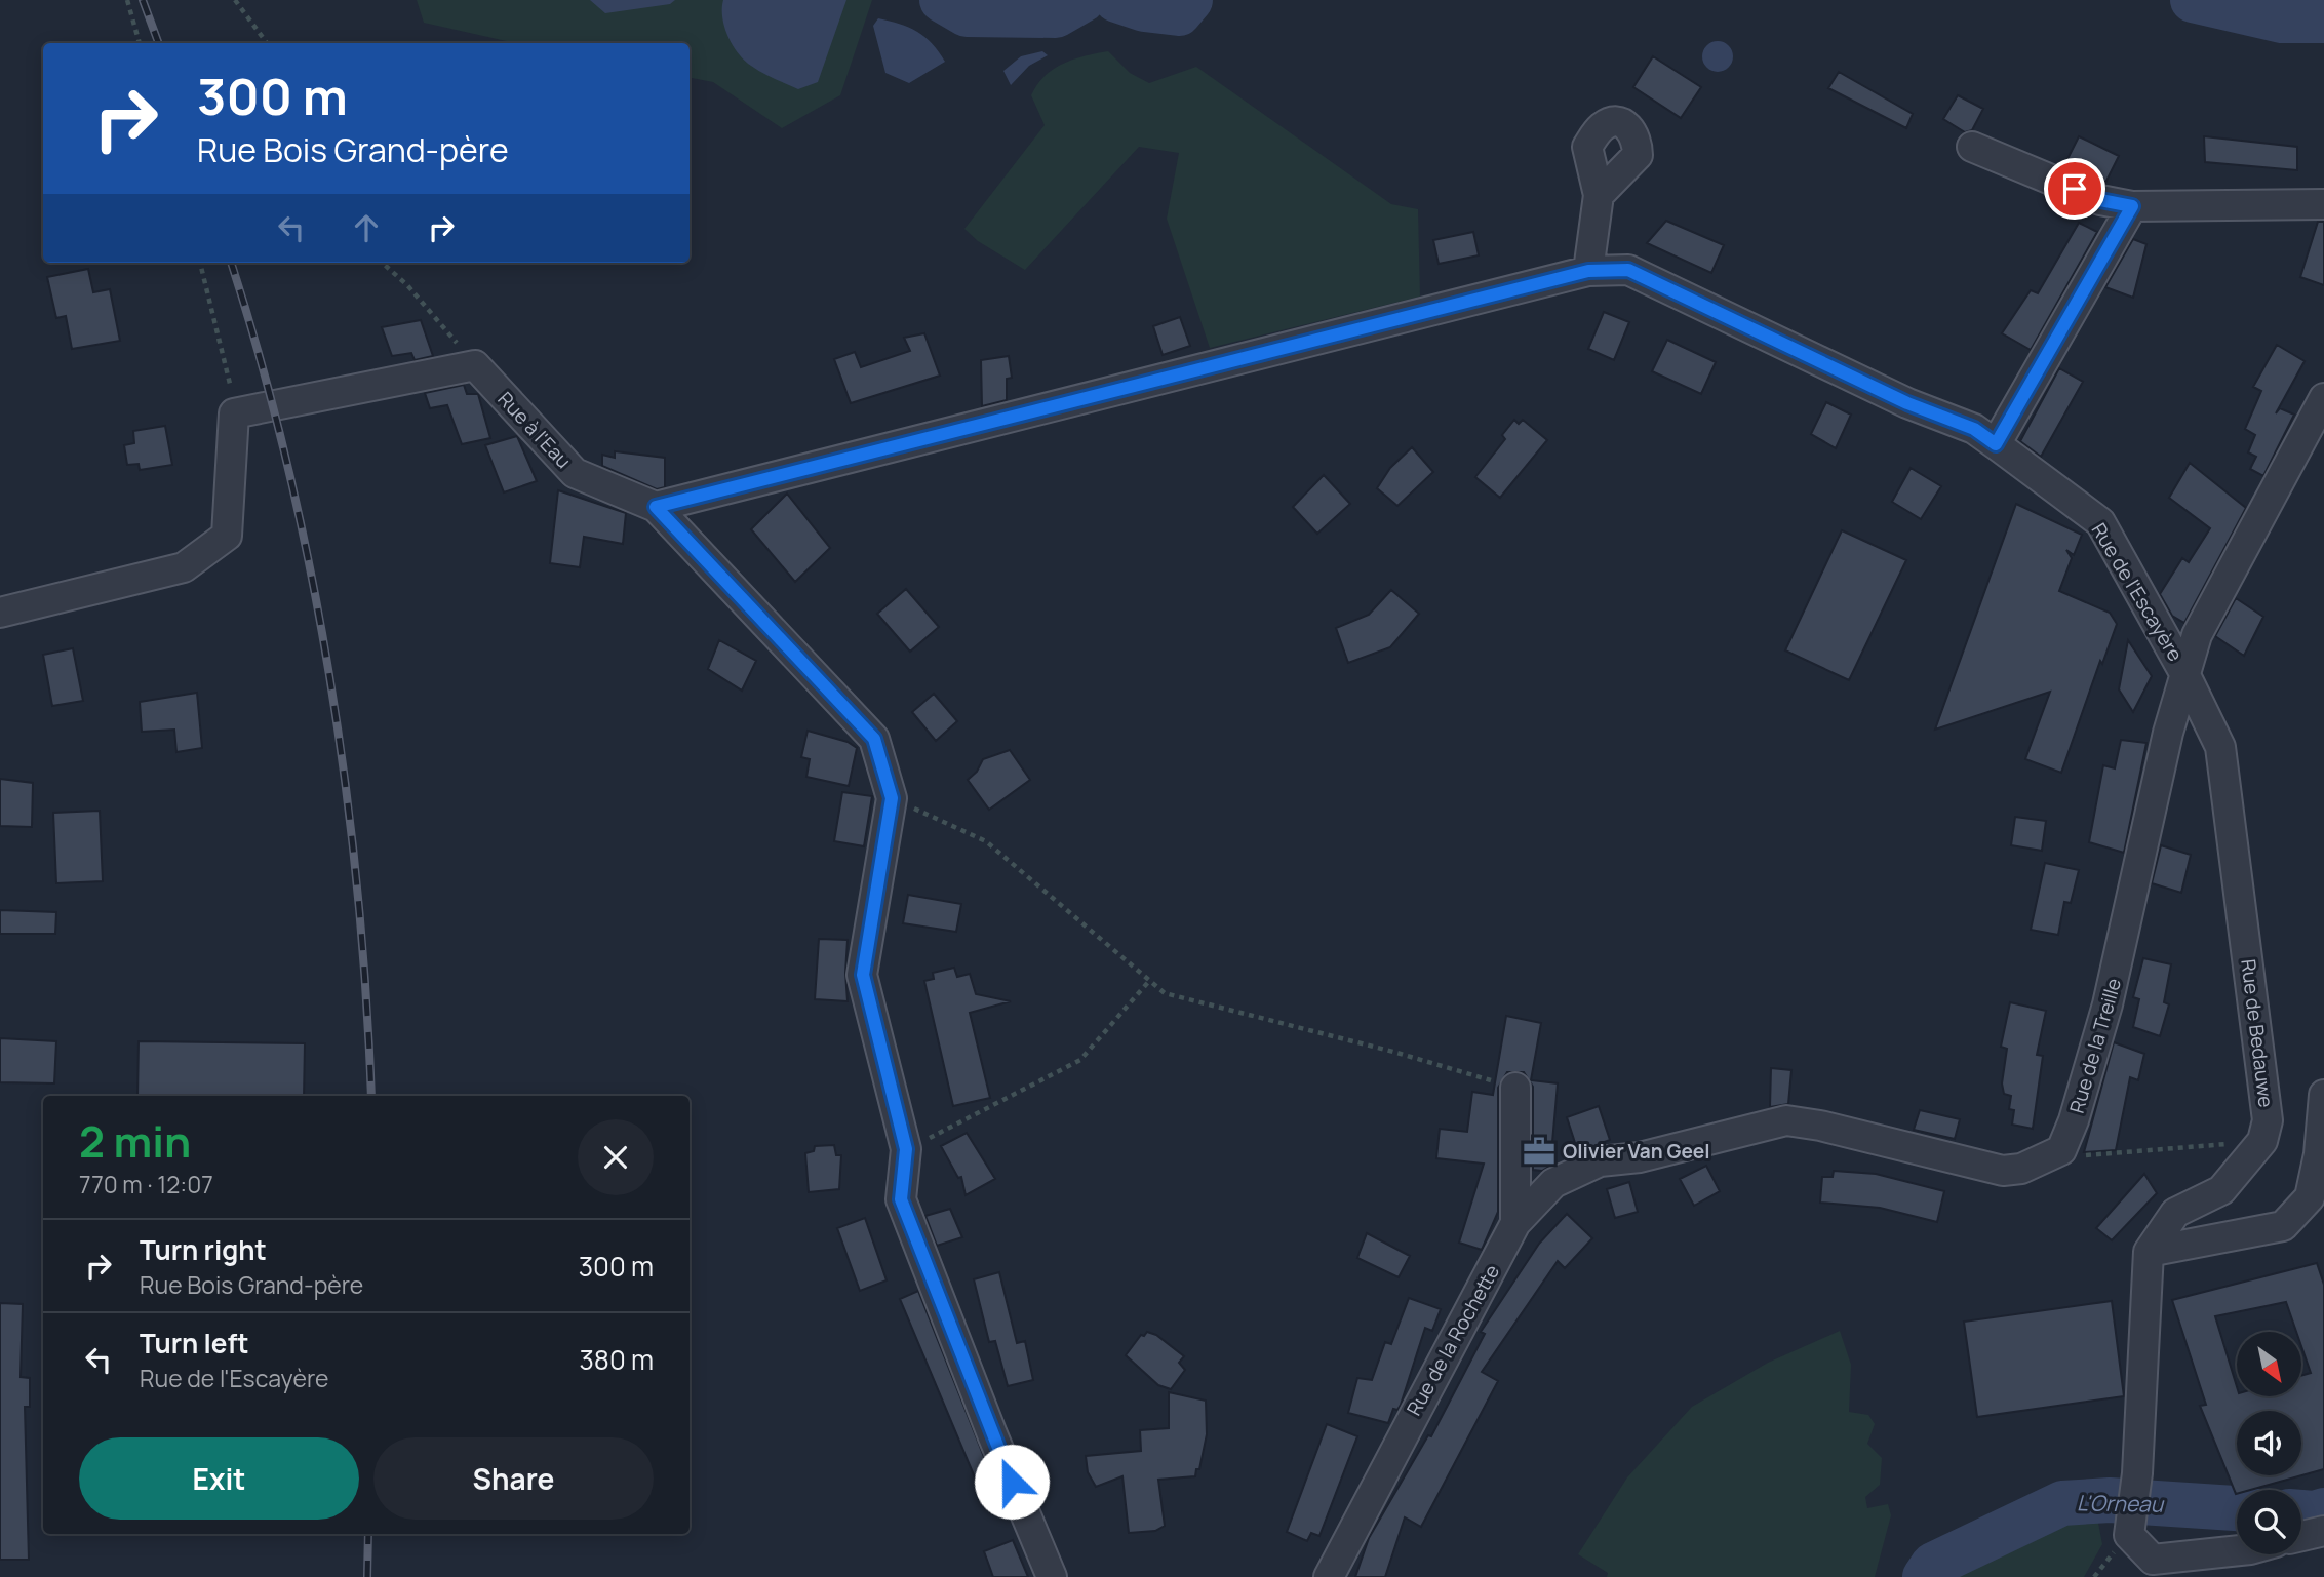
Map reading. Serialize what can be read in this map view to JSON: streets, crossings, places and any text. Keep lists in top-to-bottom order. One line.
{"streets":{"street":["Rue à l'Eau","Rue de l'Escayère","Rue de Bedauwe","Rue de la Treille","Rue de la Rochette"]},"crossings":[["Rue à l'Eau","Rue de l'Escayère"],["Rue de l'Escayère","Rue de Bedauwe"],["Rue de l'Escayère","Rue de la Treille"],["Rue de Bedauwe","Rue de la Treille"]],"water":["L'Orneau"],"places":{"office":["Olivier Van Geel"]},"north":"bottom right","page":{"turn":["300 m","Rue Bois Grand-père"],"heading":["2 min","770 m · 12:07"],"list":[{"name":"Turn right","note":"Rue Bois Grand-père","value":"300 m"},{"name":"Turn left","note":"Rue de l'Escayère","value":"380 m"}],"buttons":["Exit","Share"]}}
